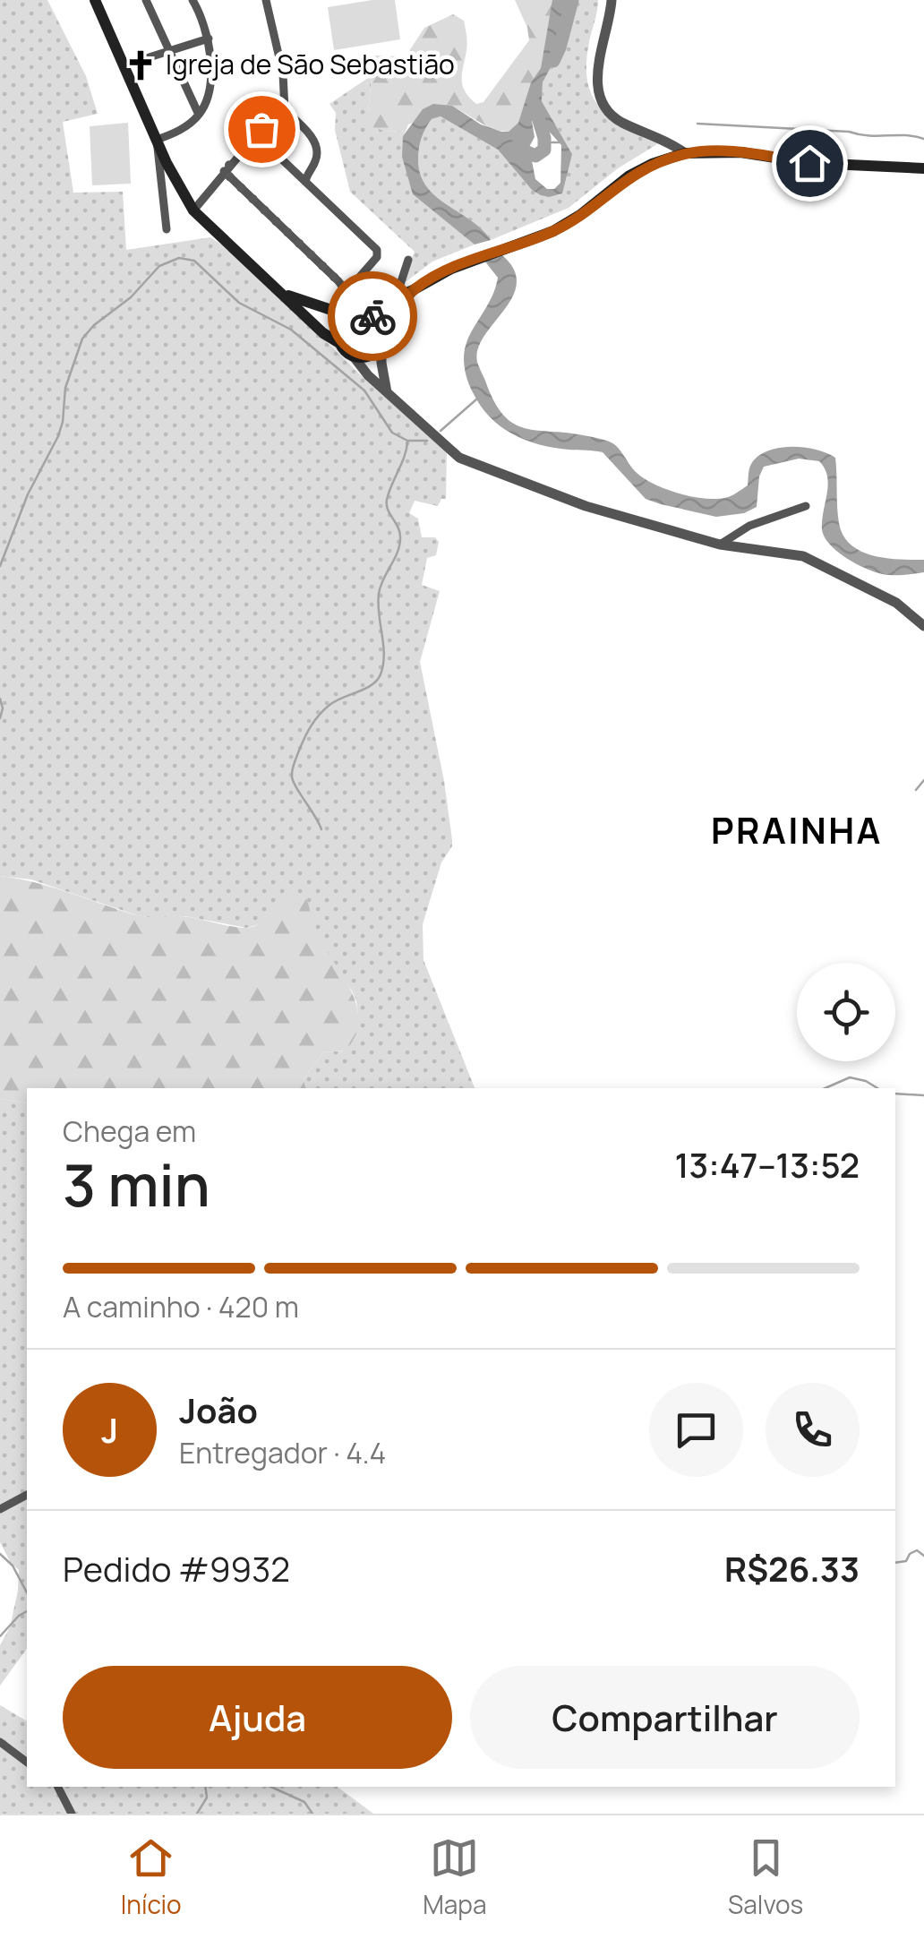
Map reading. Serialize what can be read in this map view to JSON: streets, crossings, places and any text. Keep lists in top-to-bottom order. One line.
{"districts":["PRAINHA"],"places":{"church":["Igreja de São Sebastião"]},"page":{"heading":["3 min","Chega em","13:47–13:52"],"panel":["João","Entregador · 4.4","Pedido #9932","R$26.33"],"bar":"A caminho · 420 m","round":"J","buttons":["Ajuda","Compartilhar"],"tabs":["Início","Mapa","Salvos"]}}
